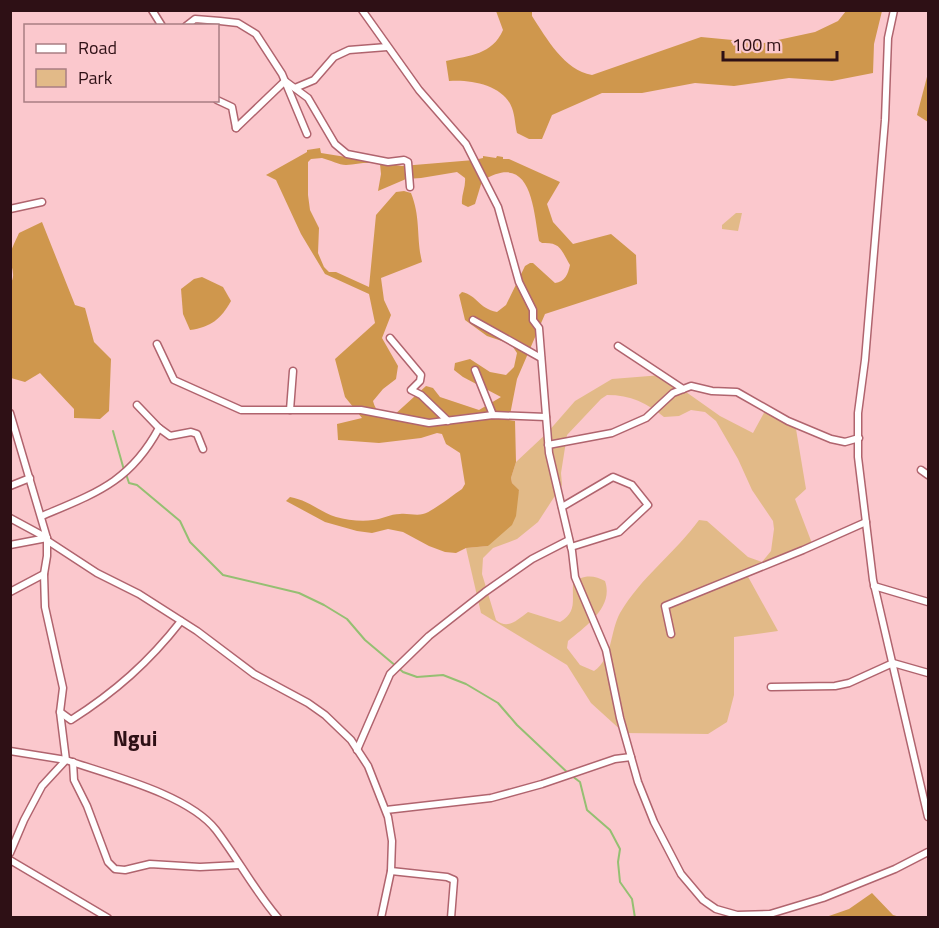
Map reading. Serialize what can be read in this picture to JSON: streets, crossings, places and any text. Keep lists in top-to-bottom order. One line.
{"districts":["Ngui"],"legend":["Road","Park"],"scale_bar":"100 m"}
